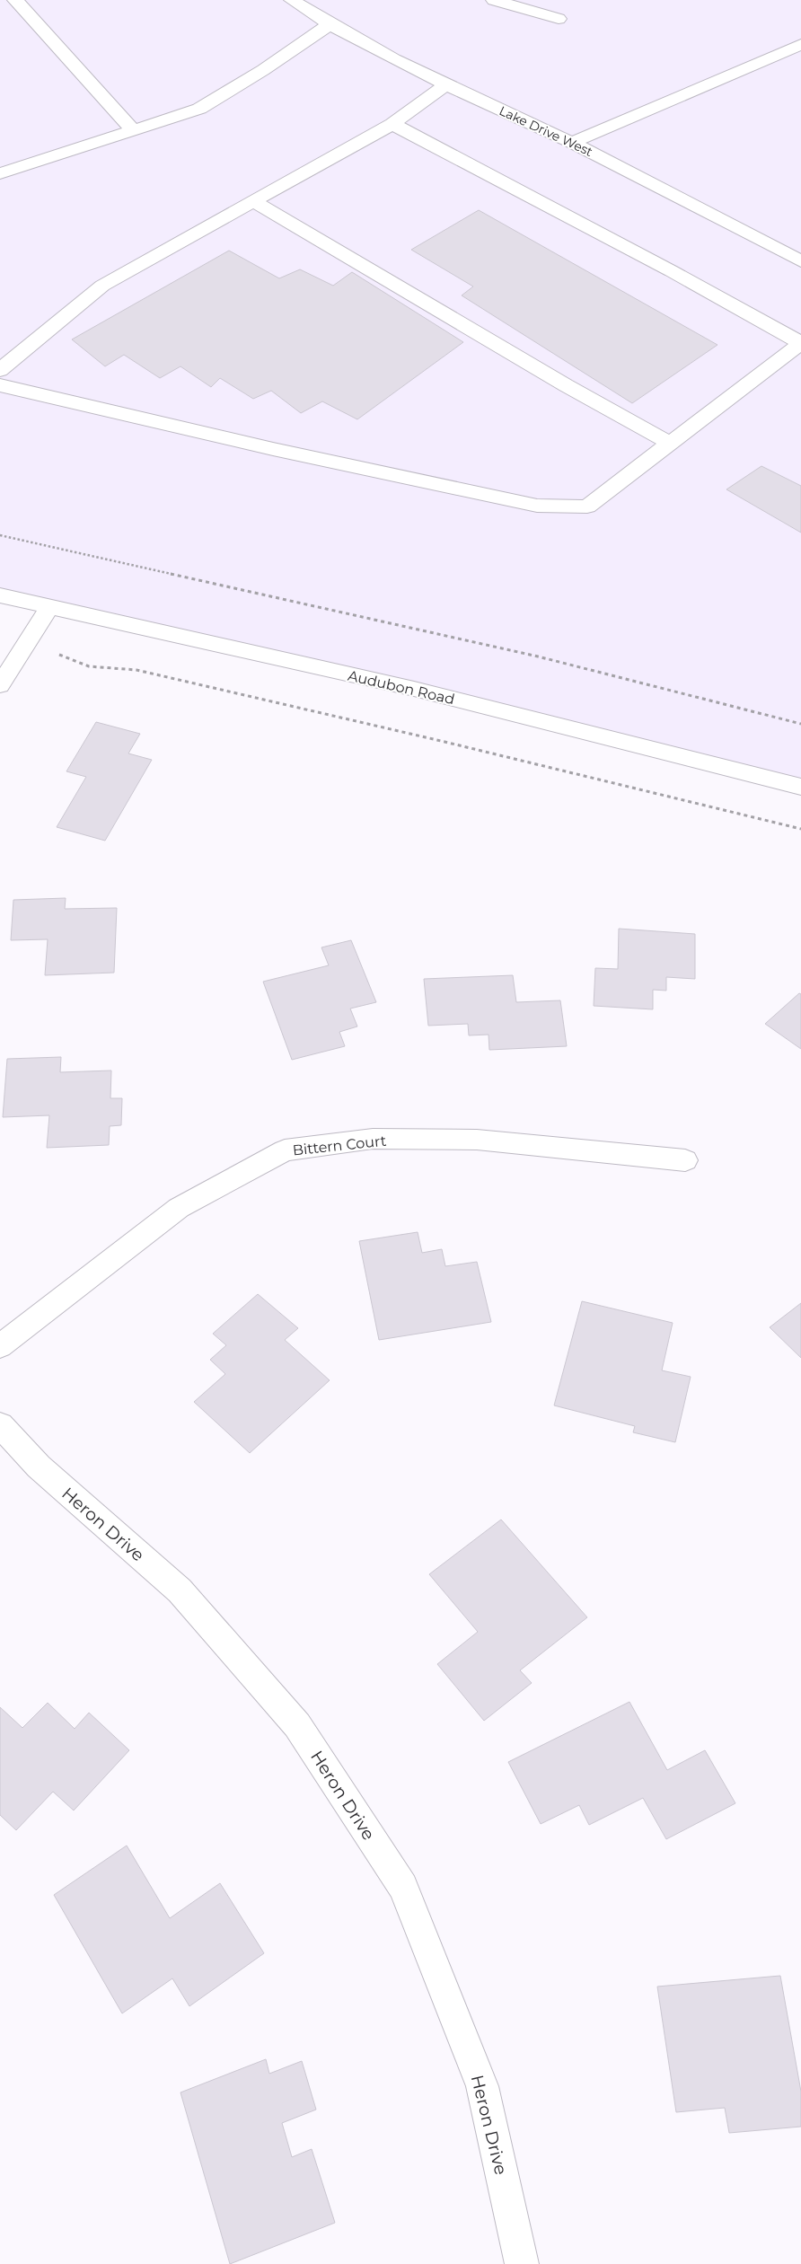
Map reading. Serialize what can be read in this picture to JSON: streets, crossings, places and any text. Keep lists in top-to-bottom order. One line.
{"streets":{"street":["Lake Drive West","Audubon Road","Bittern Court","Heron Drive"]}}
